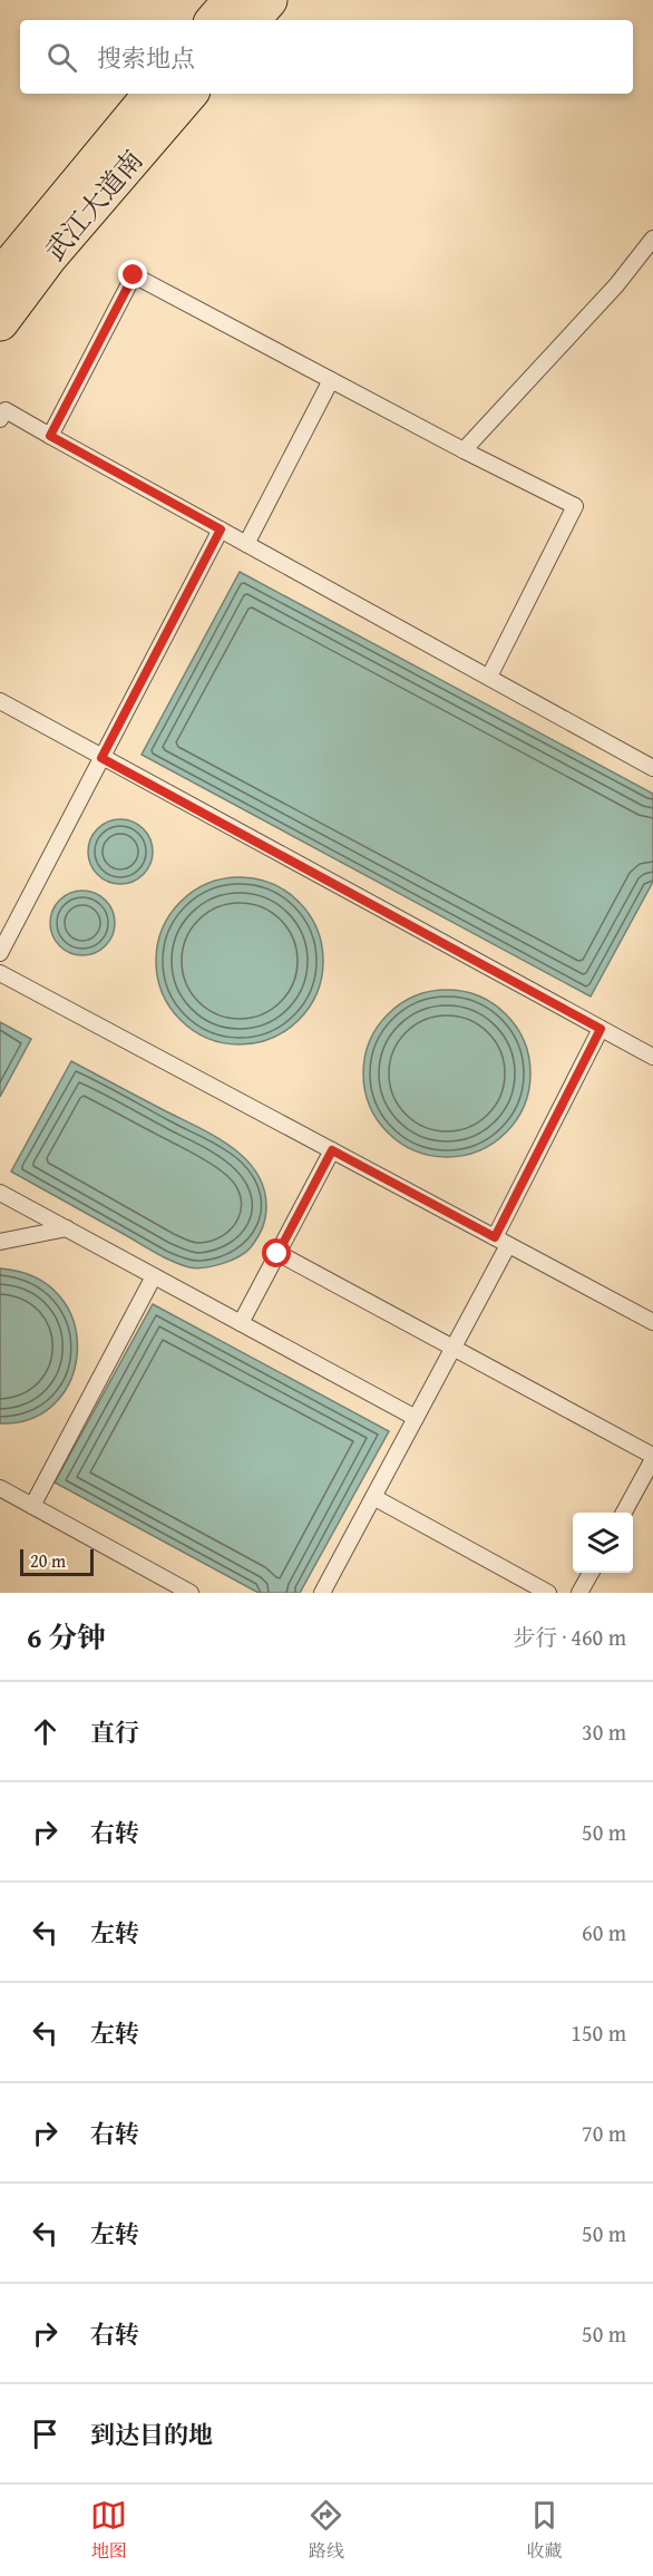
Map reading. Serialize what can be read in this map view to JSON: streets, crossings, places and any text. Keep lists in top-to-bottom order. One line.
{"streets":{"main road":["武江大道南"]},"scale_bar":"20 m","page":{"search":"搜索地点","scale":"20 m","heading":["6 分钟","步行 · 460 m"],"list":[["直行","30 m"],["右转","50 m"],["左转","60 m"],["左转","150 m"],["右转","70 m"],["左转","50 m"],["右转","50 m"],"到达目的地"],"nav":["地图","路线","收藏"]}}
